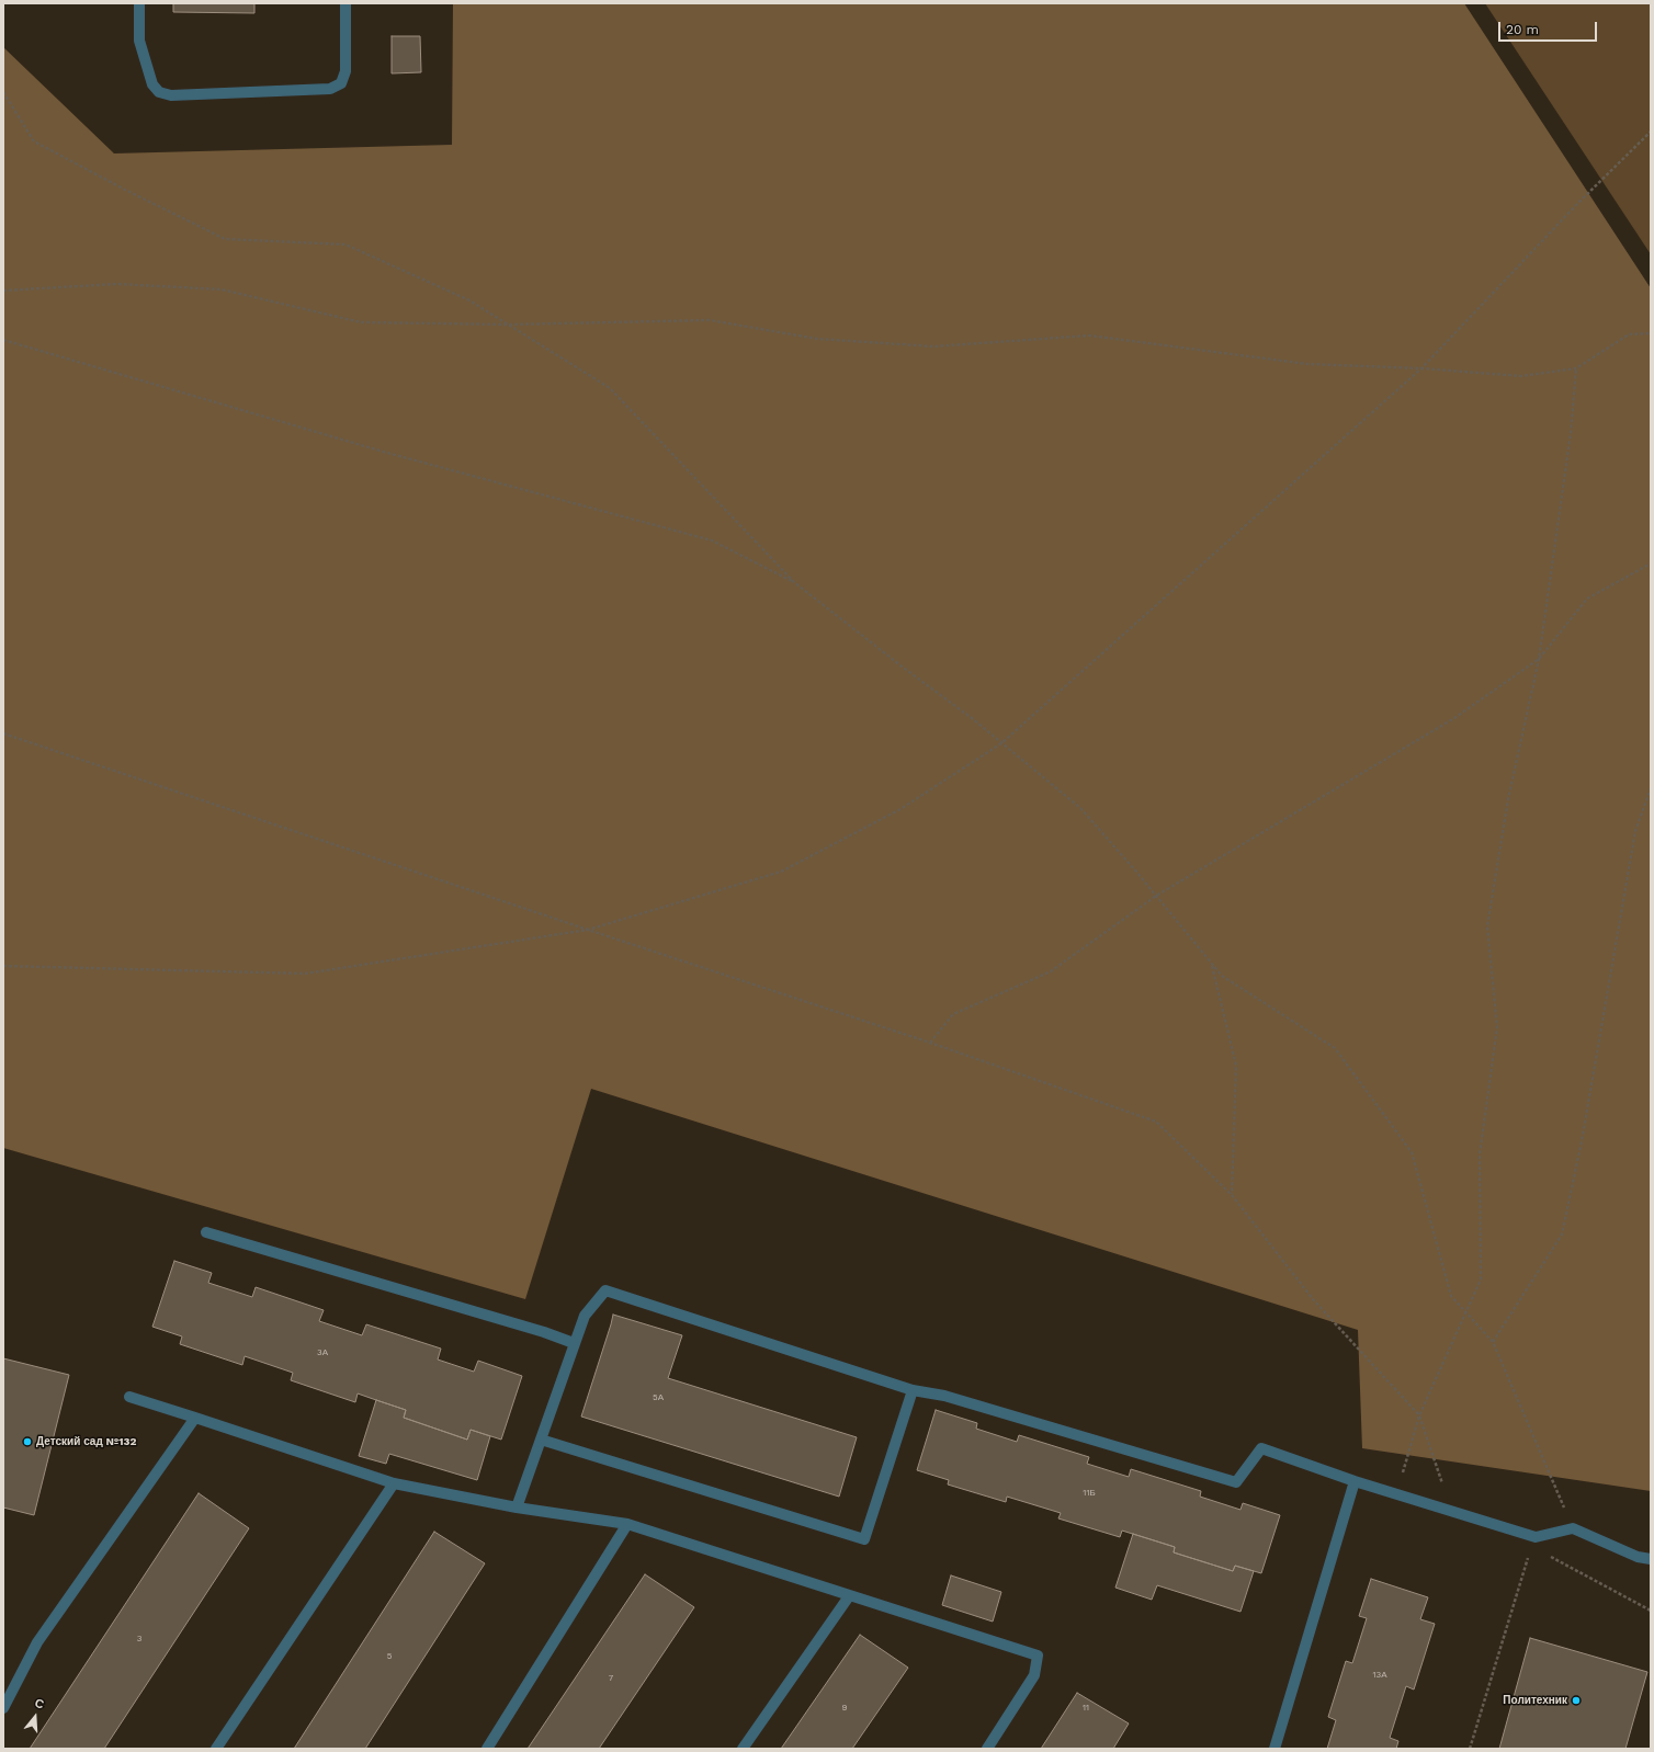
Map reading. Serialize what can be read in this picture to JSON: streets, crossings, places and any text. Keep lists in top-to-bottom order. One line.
{"places":["Детский сад №132","Политехник"],"house_numbers":["3А","5А","11Б","3","5","13А","7","9","11"],"scale_bar":"20 m","north":"top"}
